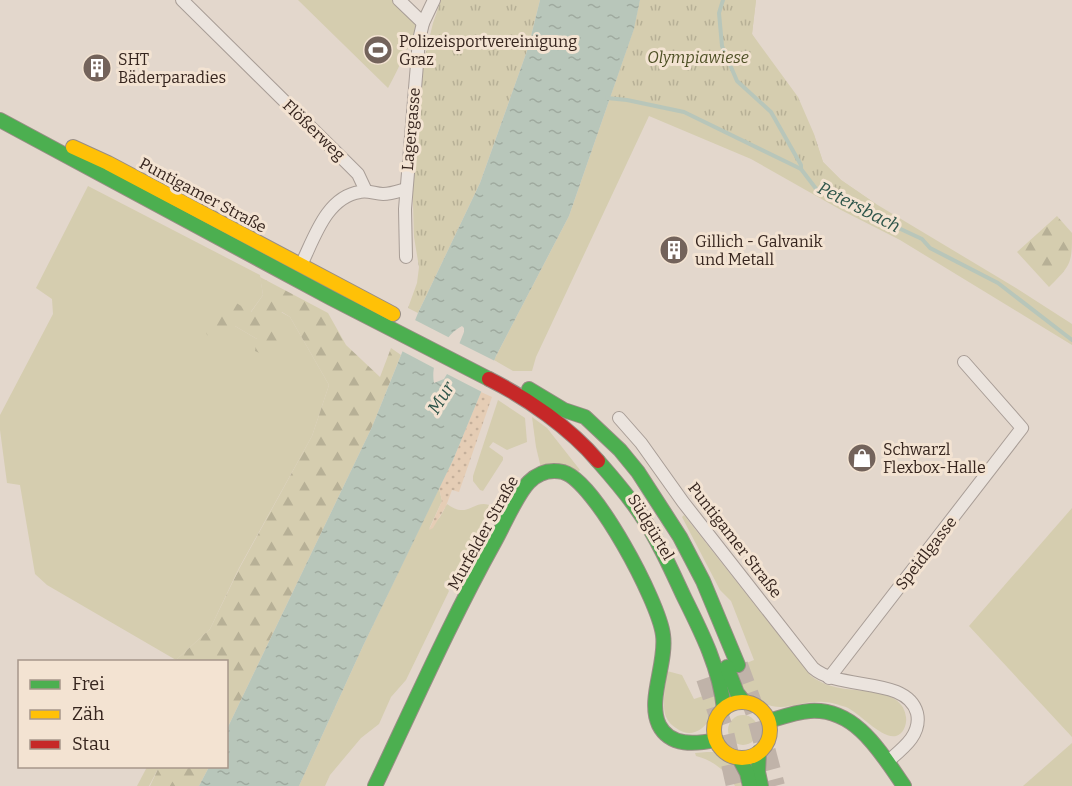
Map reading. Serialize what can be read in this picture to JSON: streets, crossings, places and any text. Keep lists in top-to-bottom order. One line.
{"streets":{"main road":["Puntigamer Straße","Südgürtel","Murfelder Straße"],"street":["Lagergasse","Flößerweg","Speidlgasse"]},"crossings":[["Lagergasse","Flößerweg"],["Puntigamer Straße","Speidlgasse"]],"water":["Petersbach","Mur"],"parks":["Olympiawiese"],"places":{"sports":["Polizeisportvereinigung Graz"],"building":["SHT Bäderparadies","Gillich - Galvanik und Metall"],"shop":["Schwarzl Flexbox-Halle"]},"legend":["Frei","Zäh","Stau"]}
